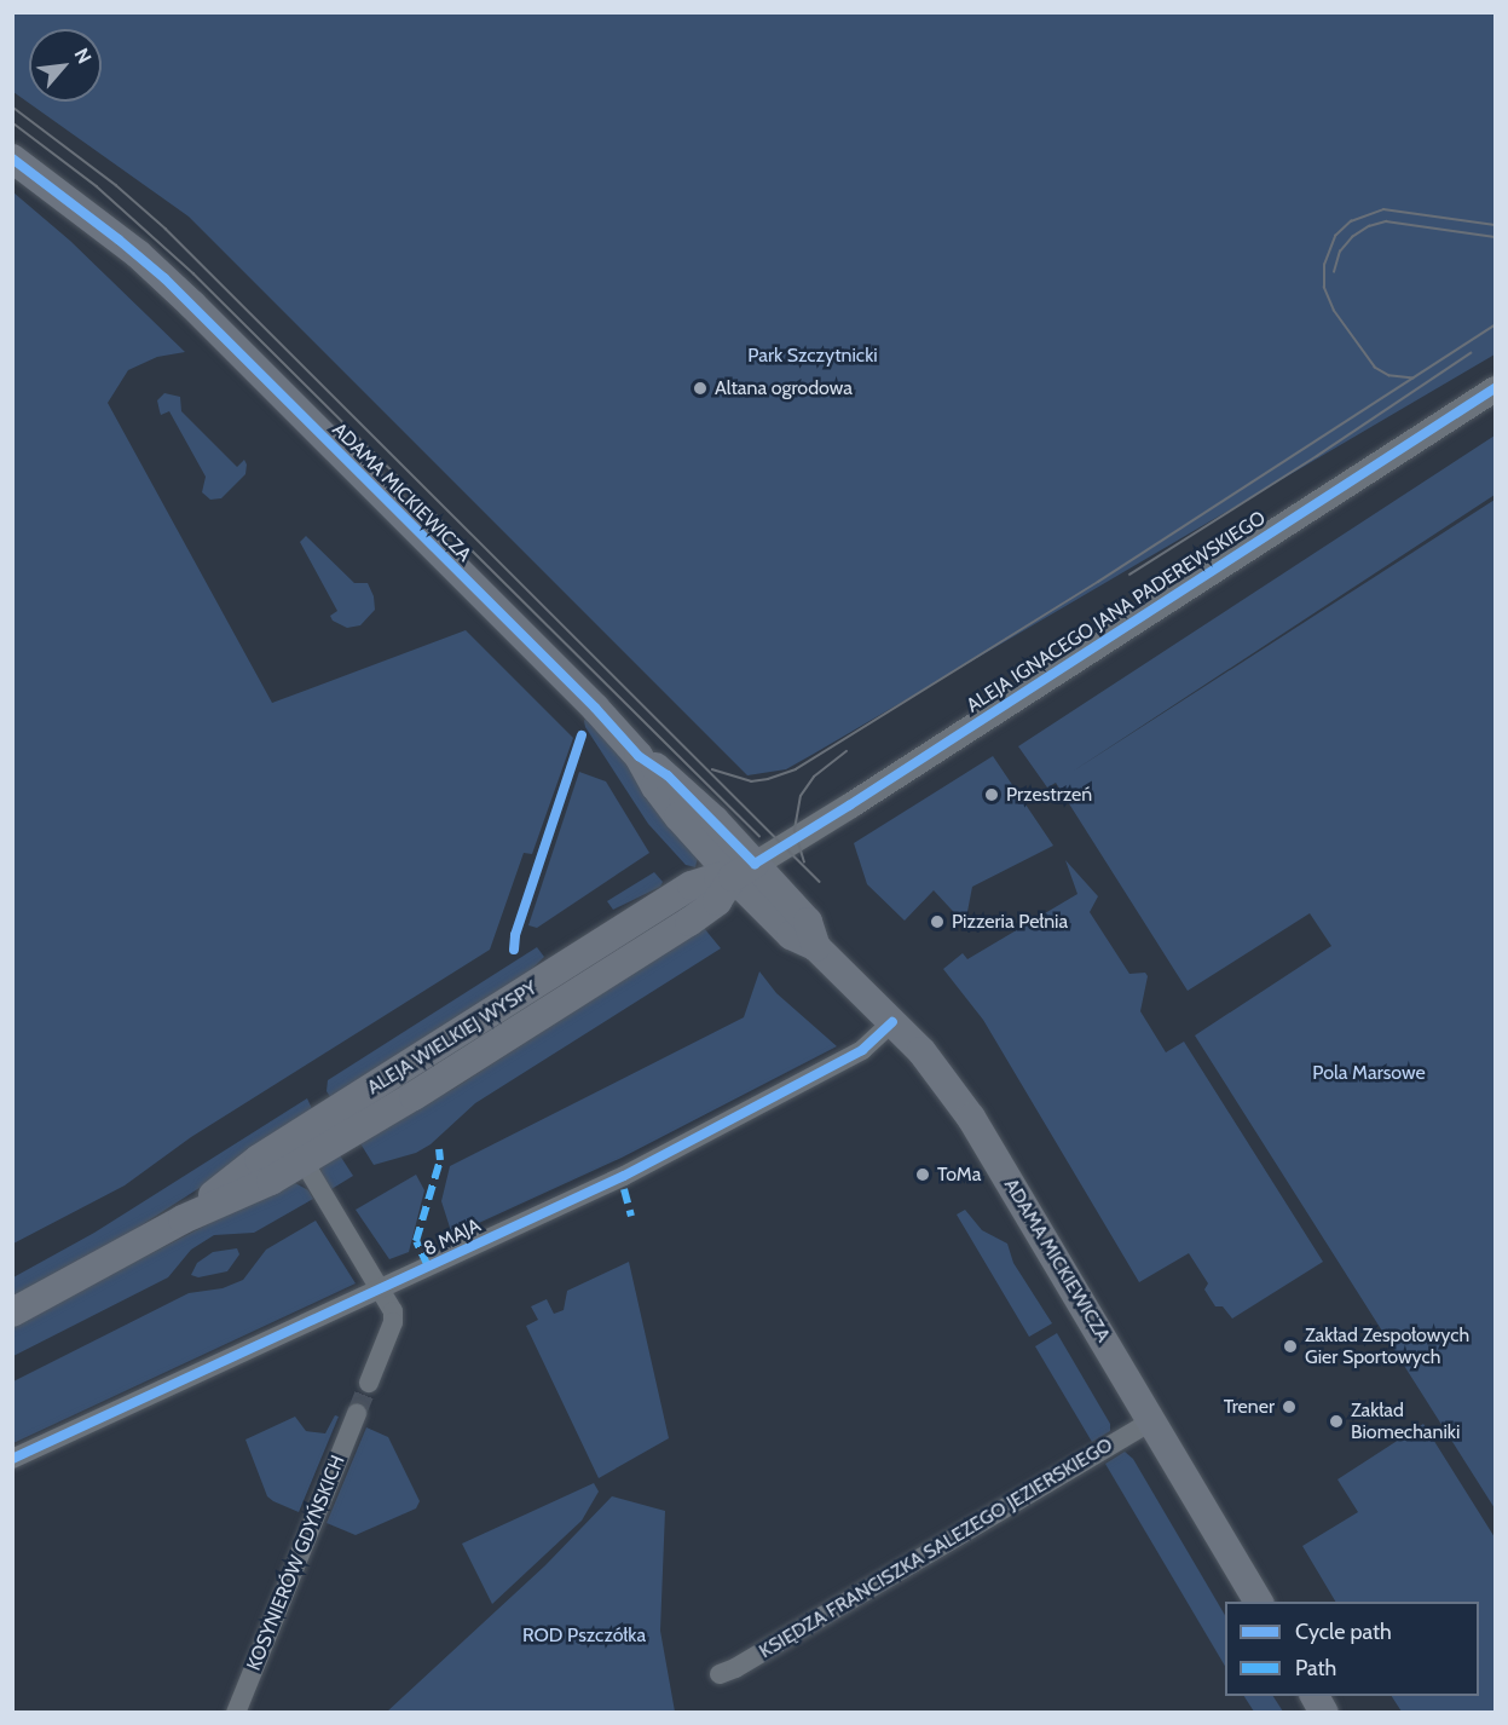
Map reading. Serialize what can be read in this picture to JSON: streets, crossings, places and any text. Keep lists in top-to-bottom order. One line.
{"streets":{"main road":["ADAMA MICKIEWICZA","ALEJA WIELKIEJ WYSPY"],"street":["ALEJA IGNACEGO JANA PADEREWSKIEGO","8 MAJA","KSIĘDZA FRANCISZKA SALEZEGO JEZIERSKIEGO","KOSYNIERÓW GDYŃSKICH"]},"crossings":[["ADAMA MICKIEWICZA","ALEJA IGNACEGO JANA PADEREWSKIEGO"],["ADAMA MICKIEWICZA","ALEJA WIELKIEJ WYSPY"],["ADAMA MICKIEWICZA","8 MAJA"],["ADAMA MICKIEWICZA","KSIĘDZA FRANCISZKA SALEZEGO JEZIERSKIEGO"],["ALEJA IGNACEGO JANA PADEREWSKIEGO","ALEJA WIELKIEJ WYSPY"]],"parks":["Park Szczytnicki","Pola Marsowe","ROD Pszczółka"],"places":["Altana ogrodowa","Przestrzeń","Pizzeria Pełnia","ToMa","Zakład Zespołowych Gier Sportowych","Trener","Zakład Biomechaniki"],"legend":["Cycle path","Path"],"north":"top right"}
